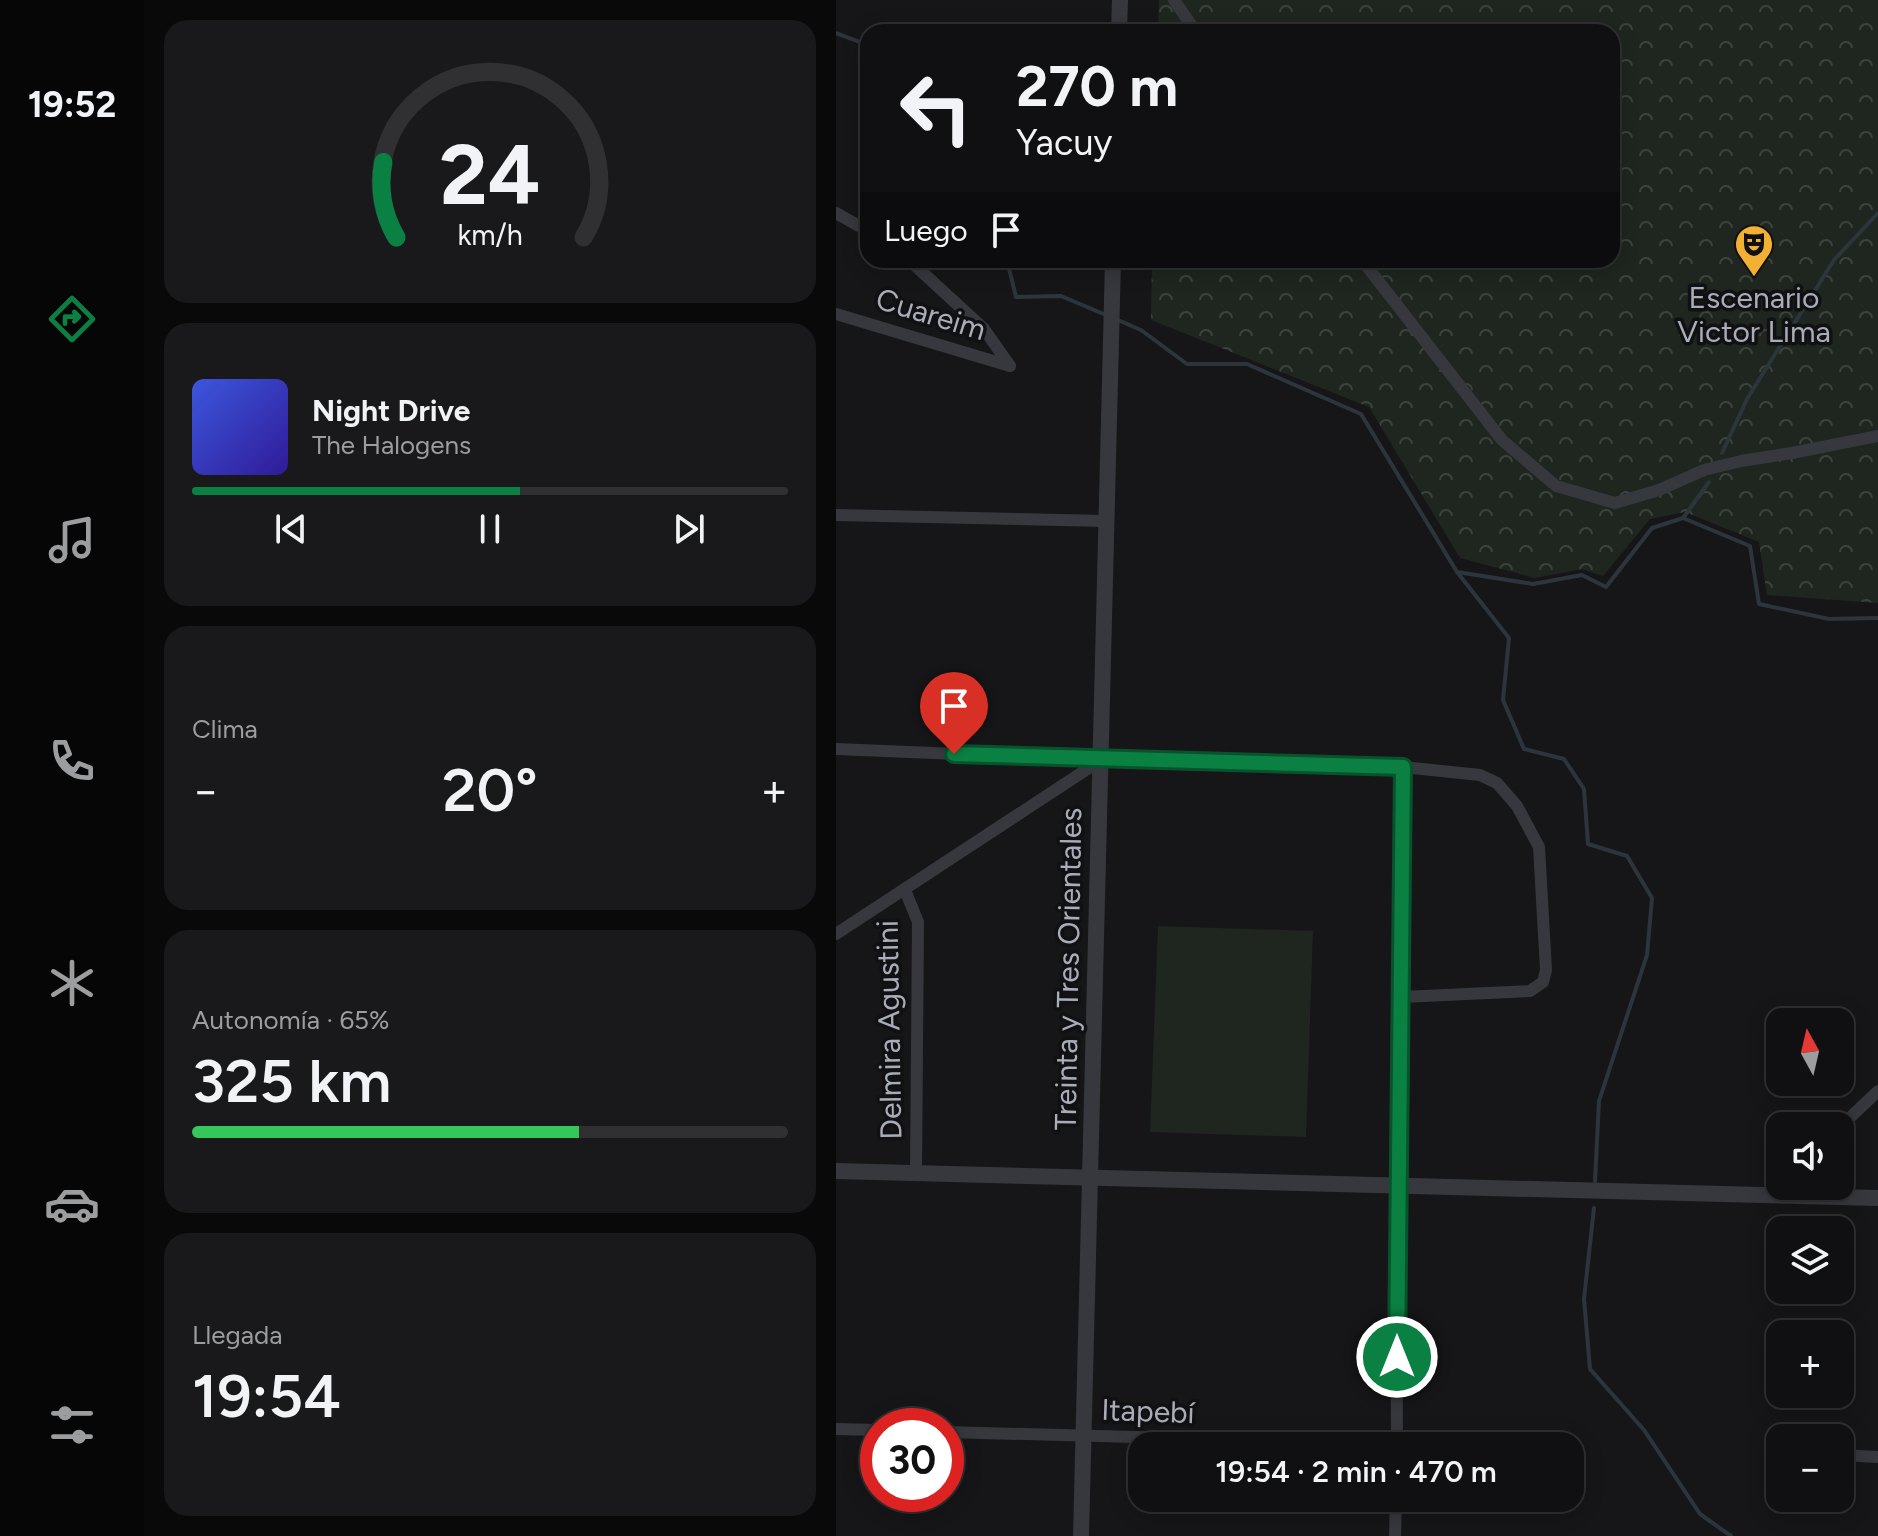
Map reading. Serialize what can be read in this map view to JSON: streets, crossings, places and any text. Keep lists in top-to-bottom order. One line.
{"streets":{"street":["Cuareim","Treinta y Tres Orientales","Delmira Agustini","Itapebí"]},"crossings":[["Treinta y Tres Orientales","Itapebí"]],"places":{"theatre":["Escenario Victor Lima"]},"north":"top","page":{"tabs":"19:52","turn":["270 m","Yacuy"],"then":"Luego","song":["Night Drive","The Halogens"],"tile":["Clima",["Autonomía · 65%","325 km"],["Llegada","19:54"]],"heat":["−","20°","+"],"map_buttons":["+","−"],"limit":"30","trip":"19:54 · 2 min · 470 m","gauge":["24","km/h"]}}
